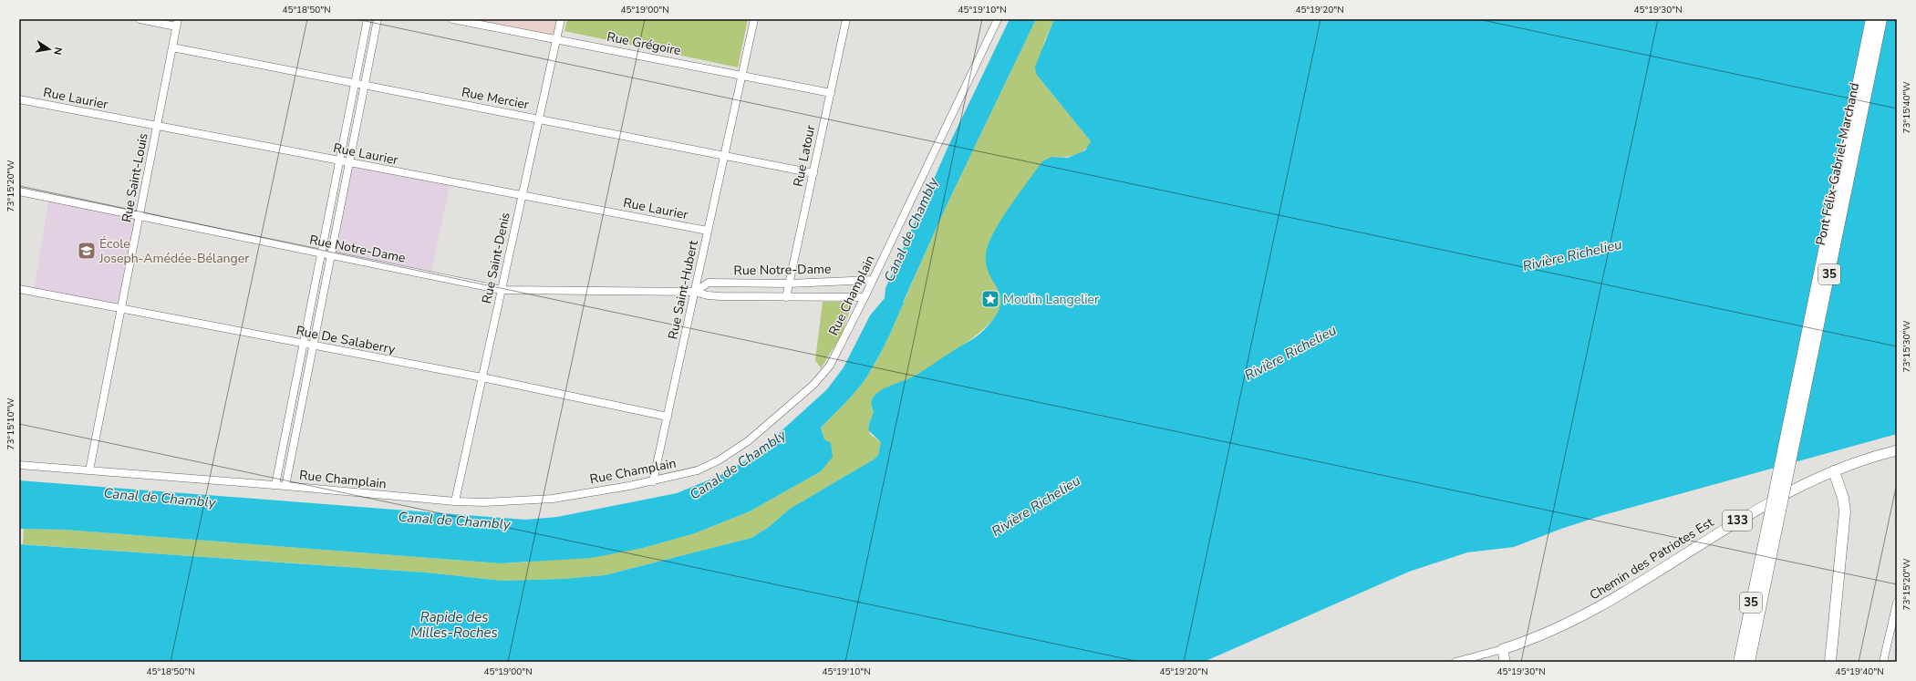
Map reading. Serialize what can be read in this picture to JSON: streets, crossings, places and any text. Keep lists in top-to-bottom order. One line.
{"streets":{"highway":["Pont Félix-Gabriel-Marchand","35"],"main road":["133","Chemin des Patriotes Est"],"street":["Rue Grégoire","Rue Laurier","Rue Mercier","Rue Latour","Rue Saint-Louis","Rue Notre-Dame","Rue Saint-Denis","Rue Saint-Hubert","Rue Champlain","Rue De Salaberry"]},"crossings":[["Rue Grégoire","Rue Latour"],["Rue Grégoire","Rue Saint-Denis"],["Rue Grégoire","Rue Saint-Hubert"],["Rue Laurier","Rue Saint-Louis"],["Rue Laurier","Rue Saint-Denis"],["Rue Laurier","Rue Saint-Hubert"],["Rue Mercier","Rue Latour"],["Rue Mercier","Rue Saint-Louis"],["Rue Mercier","Rue Saint-Denis"],["Rue Mercier","Rue Saint-Hubert"],["Rue Latour","Rue Notre-Dame"],["Pont Félix-Gabriel-Marchand","35"],["Rue Saint-Louis","Rue Notre-Dame"],["Rue Saint-Louis","Rue Champlain"],["Rue Saint-Louis","Rue De Salaberry"],["Rue Notre-Dame","Rue Saint-Denis"],["Rue Notre-Dame","Rue Saint-Hubert"],["Rue Notre-Dame","Rue Champlain"],["Rue Saint-Denis","Rue Champlain"],["Rue Saint-Denis","Rue De Salaberry"],["Rue Saint-Hubert","Rue Champlain"],["Rue Saint-Hubert","Rue De Salaberry"]],"water":["Canal de Chambly","Rivière Richelieu","Rapide des Milles-Roches"],"places":{"school or university":["École Joseph-Amédée-Bélanger"],"place":["Moulin Langelier"]},"north":"right","coordinates":["45°18'50\"N","45°19'00\"N","45°19'10\"N","45°19'20\"N","45°19'30\"N","73°15'40\"W","73°15'20\"W","73°15'30\"W","73°15'10\"W","45°19'40\"N"]}
